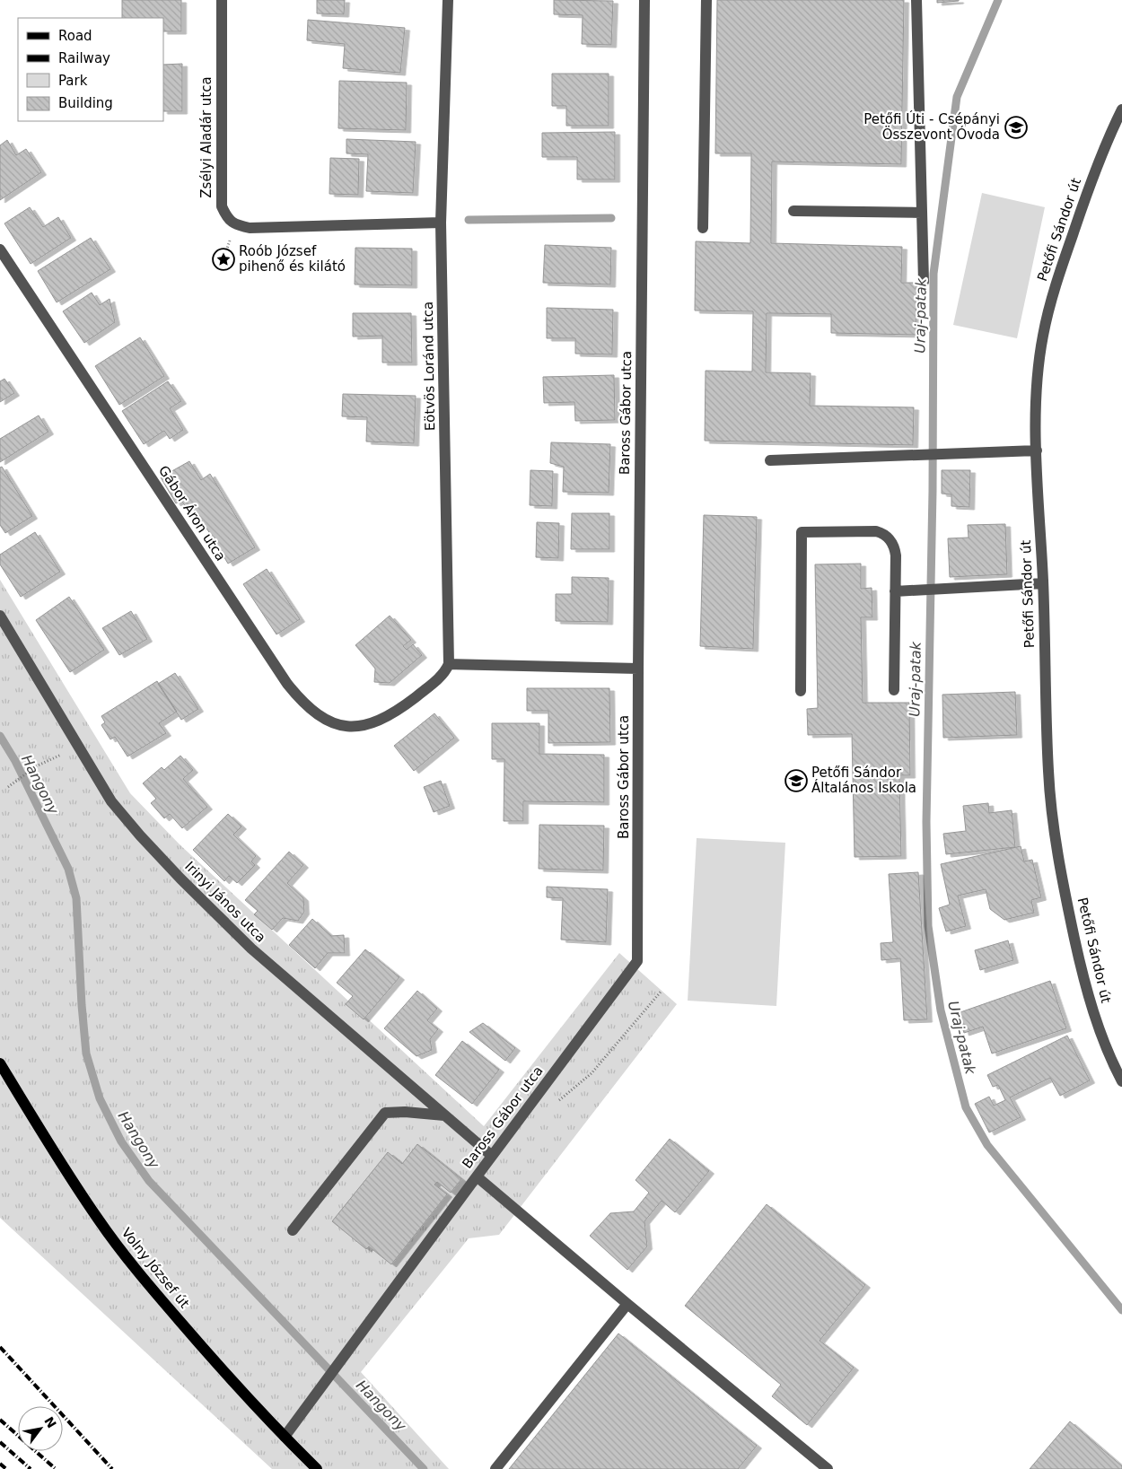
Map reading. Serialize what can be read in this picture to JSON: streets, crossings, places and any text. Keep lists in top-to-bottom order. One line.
{"streets":{"main road":["Volny József út"],"street":["Zsélyi Aladár utca","Petőfi Sándor út","Eötvös Loránd utca","Baross Gábor utca","Gábor Áron utca","Irinyi János utca"]},"crossings":[["Zsélyi Aladár utca","Eötvös Loránd utca"],["Eötvös Loránd utca","Gábor Áron utca"],["Baross Gábor utca","Irinyi János utca"],["Baross Gábor utca","Volny József út"]],"water":["Uraj-patak","Hangony"],"places":{"school or university":["Petőfi Úti - Csépányi Összevont Óvoda","Petőfi Sándor Általános Iskola"],"place":["Roób József pihenő és kilátó"]},"legend":["Road","Railway","Park","Building"],"north":"top right"}
